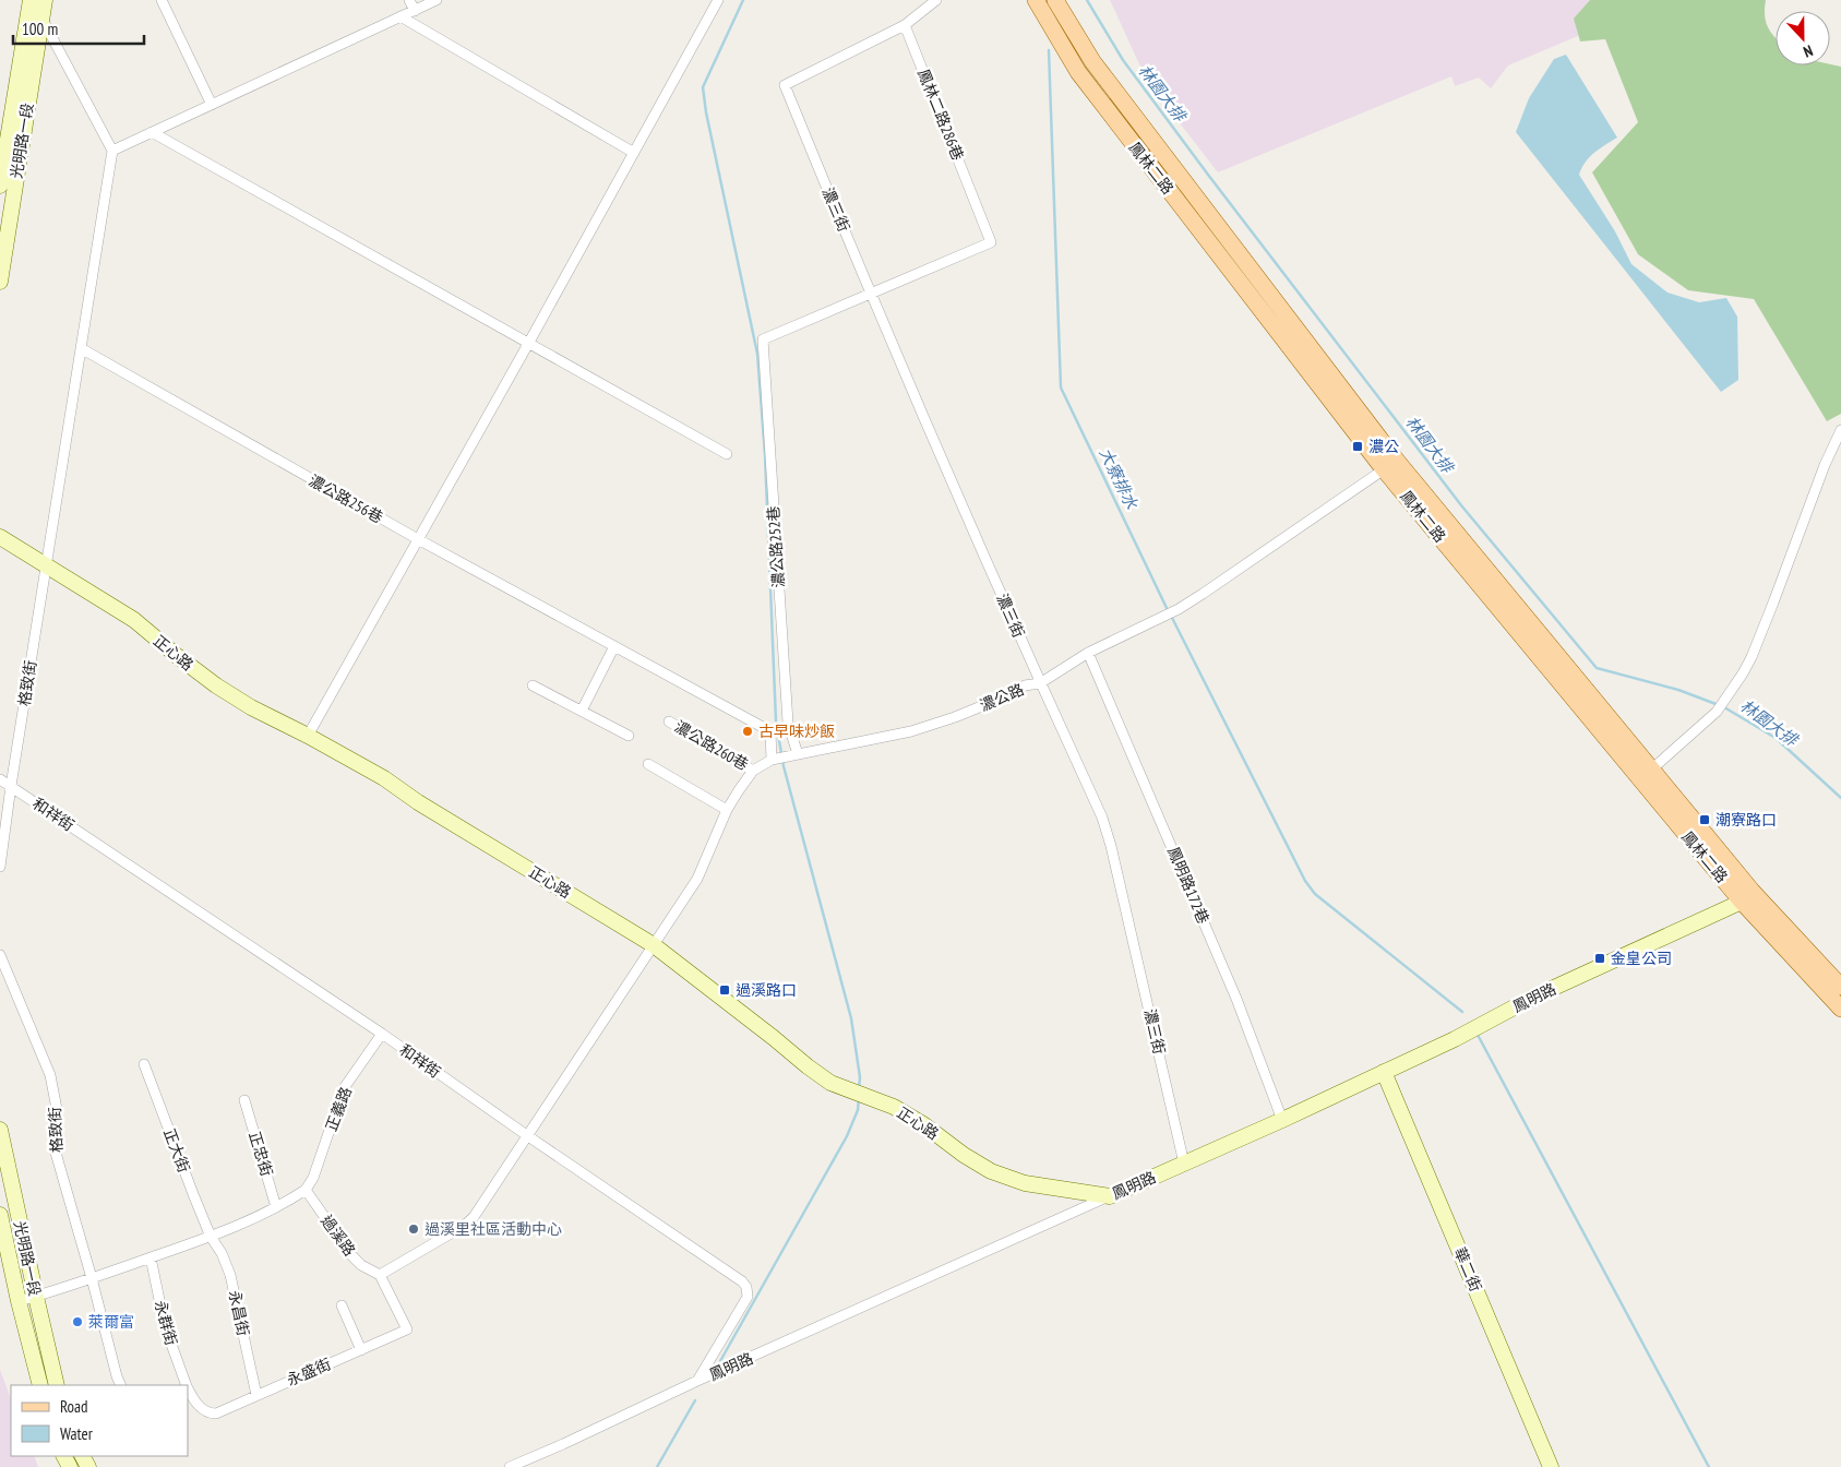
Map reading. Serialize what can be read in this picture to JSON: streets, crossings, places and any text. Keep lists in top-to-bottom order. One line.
{"streets":{"main road":["鳳林二路"],"street":["鳳林二路286巷","光明路一段","濃三街","濃公路256巷","濃公路252巷","正心路","格致街","濃公路","濃公路260巷","和祥街","鳳明路172巷","鳳明路","正義路","正大街","正忠街","過溪路","華二街","永昌街","永群街","永盛街"]},"crossings":[["鳳林二路286巷","濃三街"],["鳳林二路286巷","濃公路252巷"],["鳳林二路","濃公路"],["鳳林二路","鳳明路"],["濃三街","濃公路252巷"],["濃三街","濃公路"],["濃三街","鳳明路"],["濃公路256巷","格致街"],["濃公路256巷","濃公路"],["濃公路252巷","濃公路"],["正心路","格致街"],["正心路","濃公路"],["正心路","鳳明路"],["格致街","和祥街"],["濃公路","濃公路260巷"],["濃公路","鳳明路172巷"],["和祥街","鳳明路"],["和祥街","正義路"],["鳳明路172巷","鳳明路"],["鳳明路","華二街"],["正義路","過溪路"],["正大街","永昌街"],["過溪路","永盛街"],["永昌街","永群街"],["永昌街","永盛街"],["永群街","永盛街"]],"water":["林園大排","大寮排水"],"places":{"transit":["濃公","潮寮路口","金皇公司","過溪路口"],"other":["古早味炒飯","過溪里社區活動中心","萊爾富"]},"legend":["Road","Water"],"scale_bar":"100 m","north":"bottom"}
